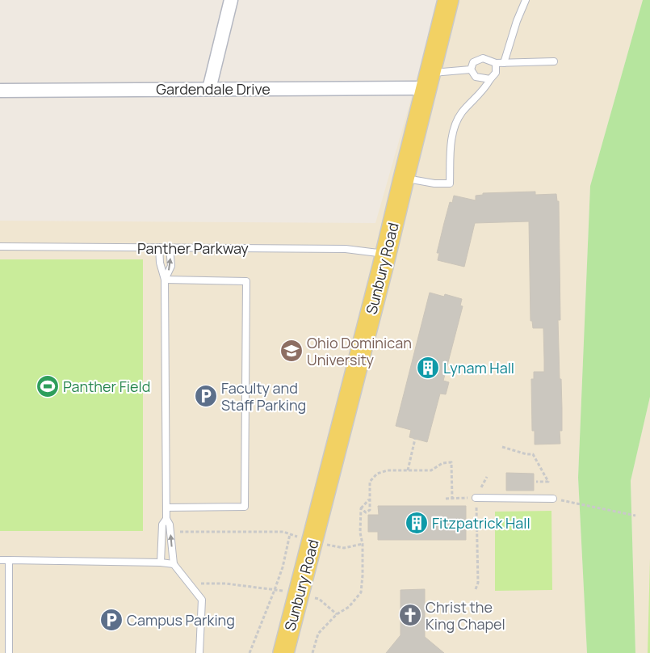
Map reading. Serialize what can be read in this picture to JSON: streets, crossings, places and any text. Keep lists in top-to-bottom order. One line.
{"streets":{"main road":["Sunbury Road"],"street":["Gardendale Drive"],"lane":["Panther Parkway"]},"crossings":[["Gardendale Drive","Sunbury Road"],["Panther Parkway","Sunbury Road"]],"places":{"school or university":["Ohio Dominican University"],"building":["Lynam Hall","Fitzpatrick Hall"],"sports":["Panther Field"],"parking":["Faculty and Staff Parking","Campus Parking"],"church":["Christ the King Chapel"]}}
